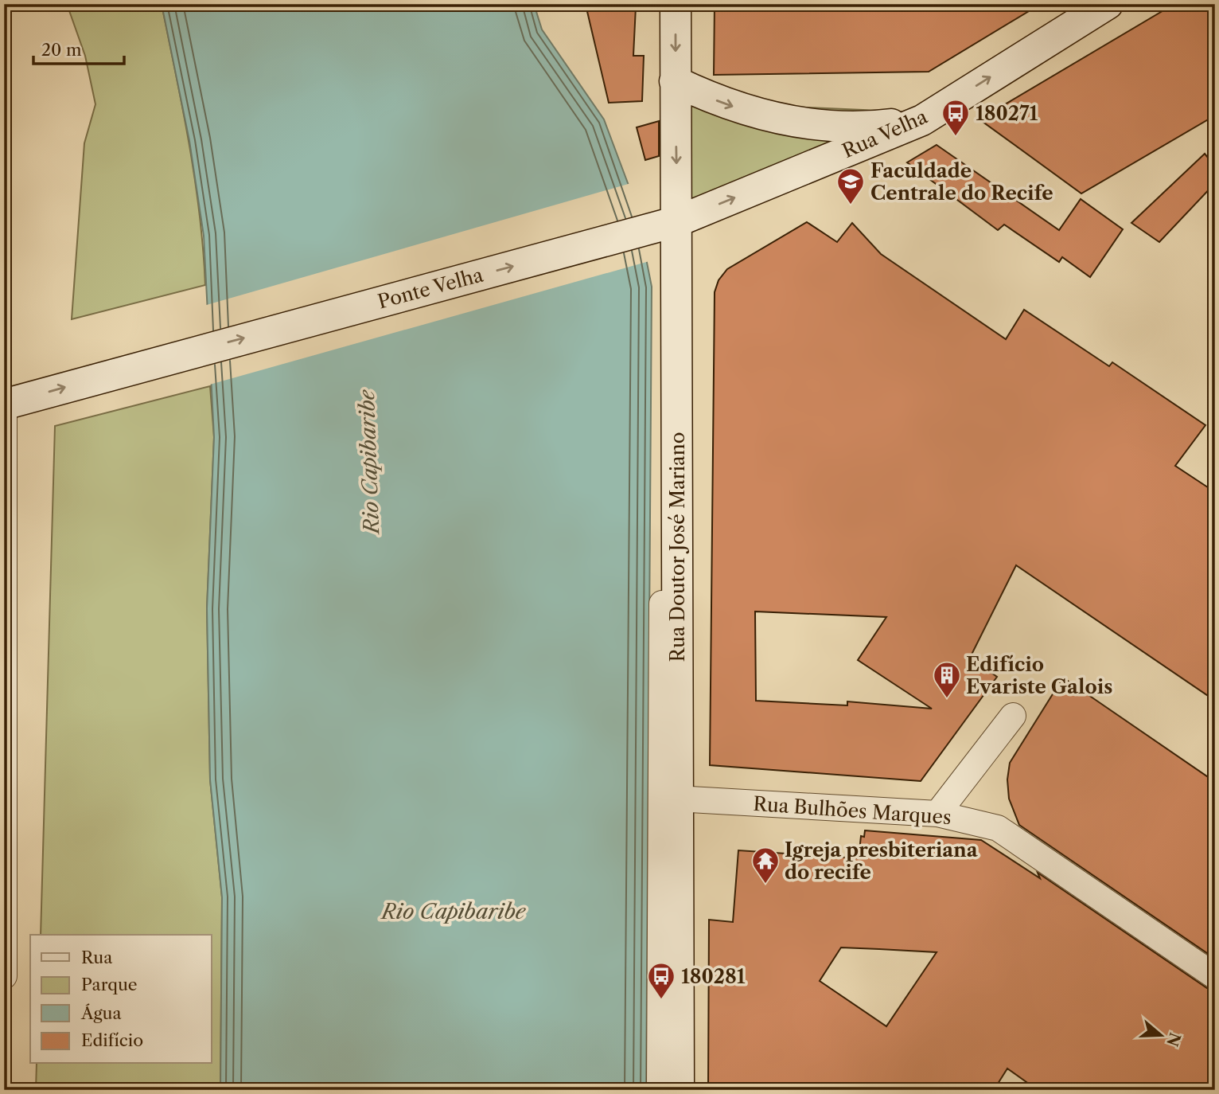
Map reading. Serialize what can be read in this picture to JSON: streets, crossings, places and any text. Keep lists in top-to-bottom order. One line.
{"streets":{"street":["Rua Velha","Ponte Velha","Rua Doutor José Mariano","Rua Bulhões Marques"]},"crossings":[["Rua Velha","Ponte Velha"],["Rua Velha","Rua Doutor José Mariano"],["Ponte Velha","Rua Doutor José Mariano"],["Rua Doutor José Mariano","Rua Bulhões Marques"]],"one_way":["Rua Velha","Ponte Velha"],"water":["Rio Capibaribe"],"places":{"bus stop":["180271","180281"],"school or university":["Faculdade Centrale do Recife"],"building":["Edifício Evariste Galois"],"temple":["Igreja presbiteriana do recife"]},"legend":["Rua","Parque","Água","Edifício"],"scale_bar":"20 m","north":"right"}
